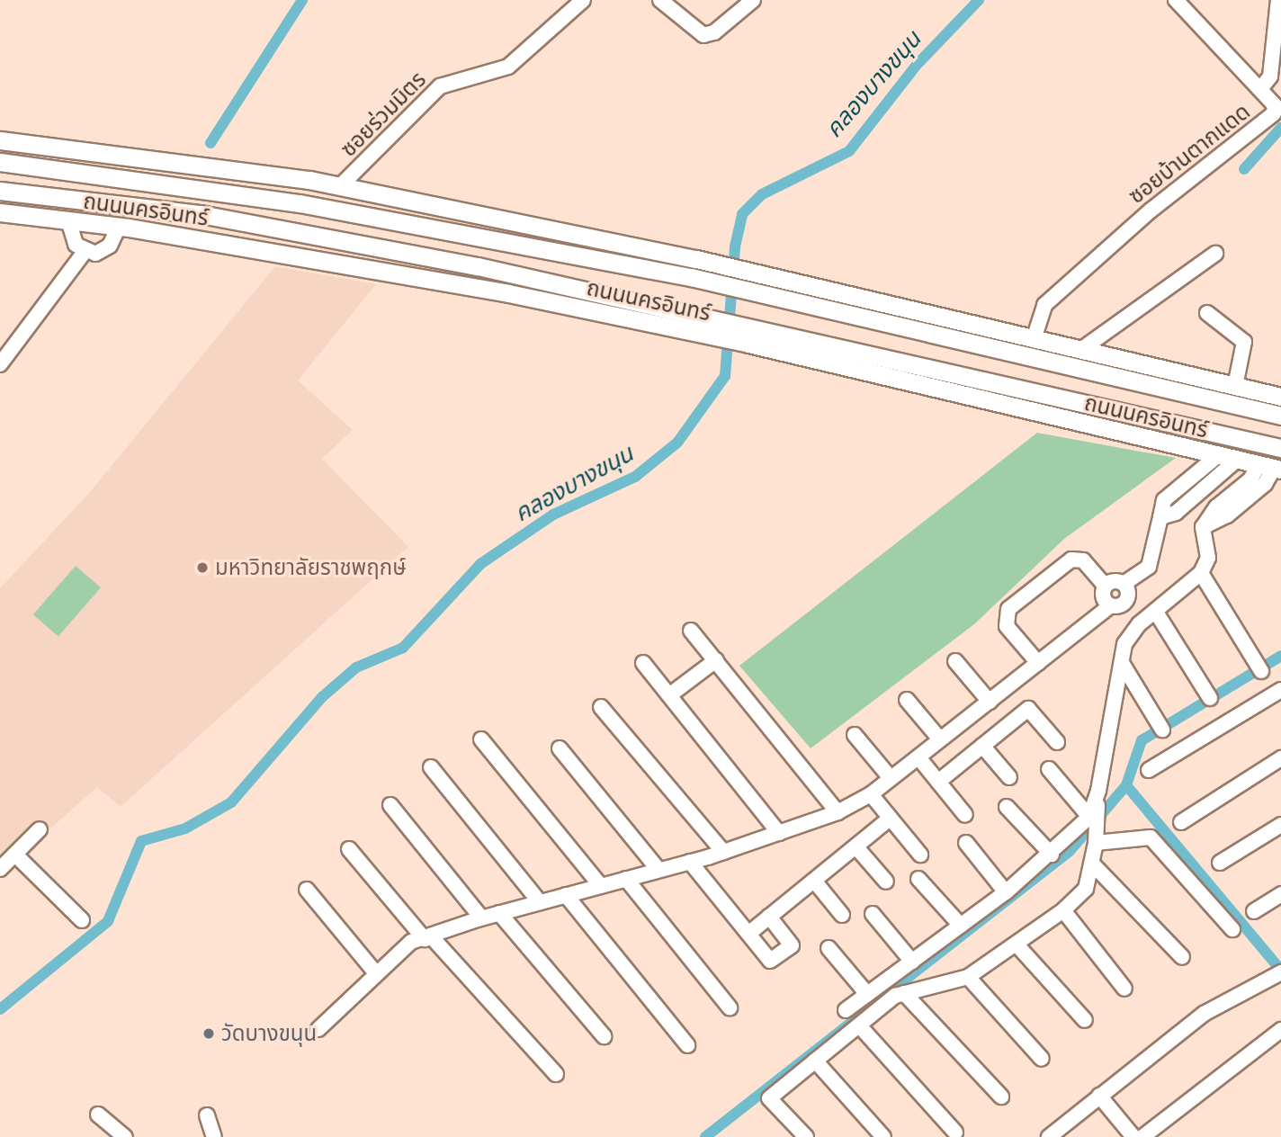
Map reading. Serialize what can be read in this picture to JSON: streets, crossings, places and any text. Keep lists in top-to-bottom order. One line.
{"streets":{"main road":["ถนนนครอินทร์"],"street":["ซอยร่วมมิตร","ซอยบ้านตากแดด"]},"water":["คลองบางขนุน"],"places":["มหาวิทยาลัยราชพฤกษ์","วัดบางขนุน"]}
